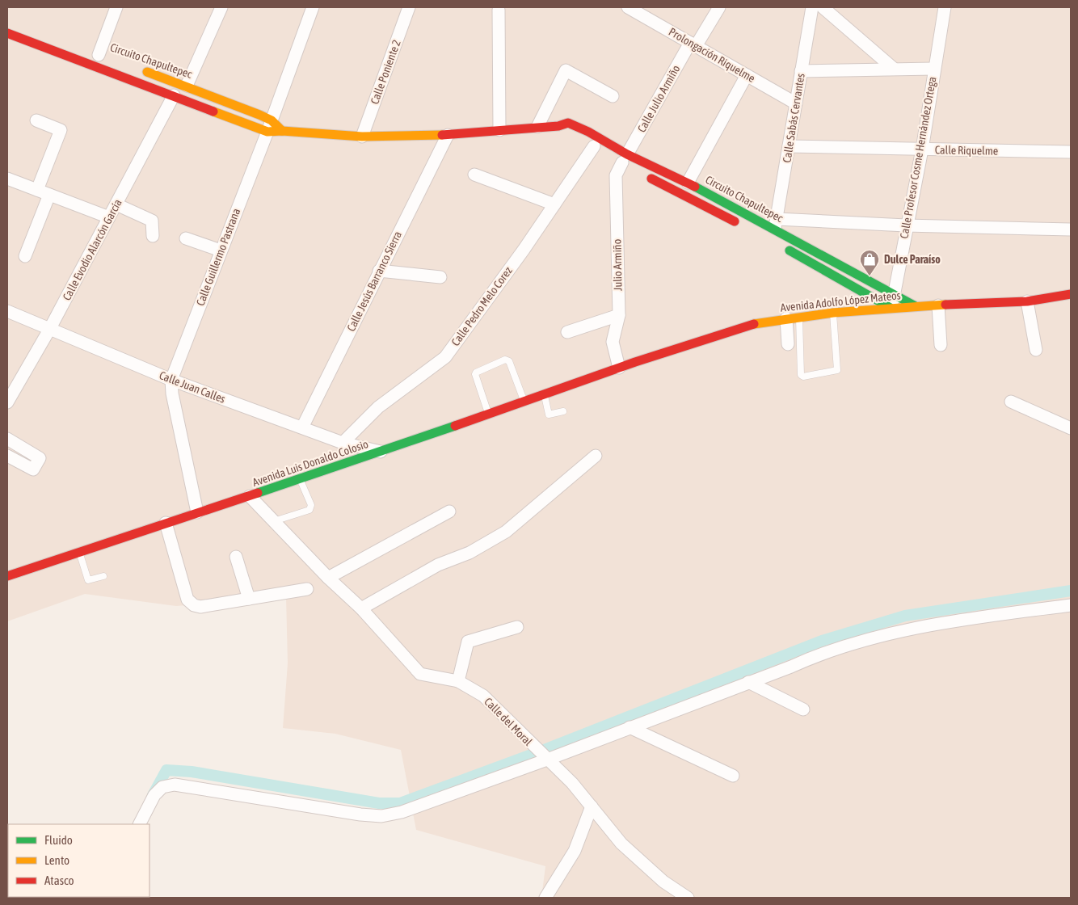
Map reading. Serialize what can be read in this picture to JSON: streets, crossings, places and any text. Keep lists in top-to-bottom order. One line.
{"streets":{"main road":["Circuito Chapultepec","Avenida Adolfo López Mateos","Avenida Luis Donaldo Colosio"],"street":["Prolongación Riquelme","Calle Poniente 2","Calle Julio Armiño","Calle Sabás Cervantes","Calle Riquelme","Calle Profesor Cosme Hernández Ortega","Calle Evodio Alarcón García","Calle Guillermo Pastrana","Julio Armiño","Calle Jesús Barranco Sierra","Calle Pedro Melo Corez","Calle Juan Calles","Calle del Moral"]},"crossings":[["Prolongación Riquelme","Calle Julio Armiño"],["Prolongación Riquelme","Calle Sabás Cervantes"],["Circuito Chapultepec","Calle Poniente 2"],["Circuito Chapultepec","Calle Julio Armiño"],["Circuito Chapultepec","Calle Sabás Cervantes"],["Circuito Chapultepec","Calle Profesor Cosme Hernández Ortega"],["Circuito Chapultepec","Calle Evodio Alarcón García"],["Circuito Chapultepec","Calle Guillermo Pastrana"],["Circuito Chapultepec","Julio Armiño"],["Circuito Chapultepec","Calle Jesús Barranco Sierra"],["Circuito Chapultepec","Avenida Adolfo López Mateos"],["Circuito Chapultepec","Calle Pedro Melo Corez"],["Calle Julio Armiño","Julio Armiño"],["Calle Sabás Cervantes","Calle Riquelme"],["Calle Riquelme","Calle Profesor Cosme Hernández Ortega"],["Calle Profesor Cosme Hernández Ortega","Avenida Adolfo López Mateos"],["Calle Evodio Alarcón García","Calle Juan Calles"],["Calle Guillermo Pastrana","Calle Juan Calles"],["Calle Guillermo Pastrana","Avenida Luis Donaldo Colosio"],["Julio Armiño","Avenida Adolfo López Mateos"],["Julio Armiño","Avenida Luis Donaldo Colosio"],["Calle Jesús Barranco Sierra","Calle Juan Calles"],["Avenida Adolfo López Mateos","Avenida Luis Donaldo Colosio"],["Calle Pedro Melo Corez","Calle Juan Calles"],["Calle Juan Calles","Avenida Luis Donaldo Colosio"],["Avenida Luis Donaldo Colosio","Calle del Moral"]],"places":{"shop":["Dulce Paraíso"]},"legend":["Fluido","Lento","Atasco"]}
